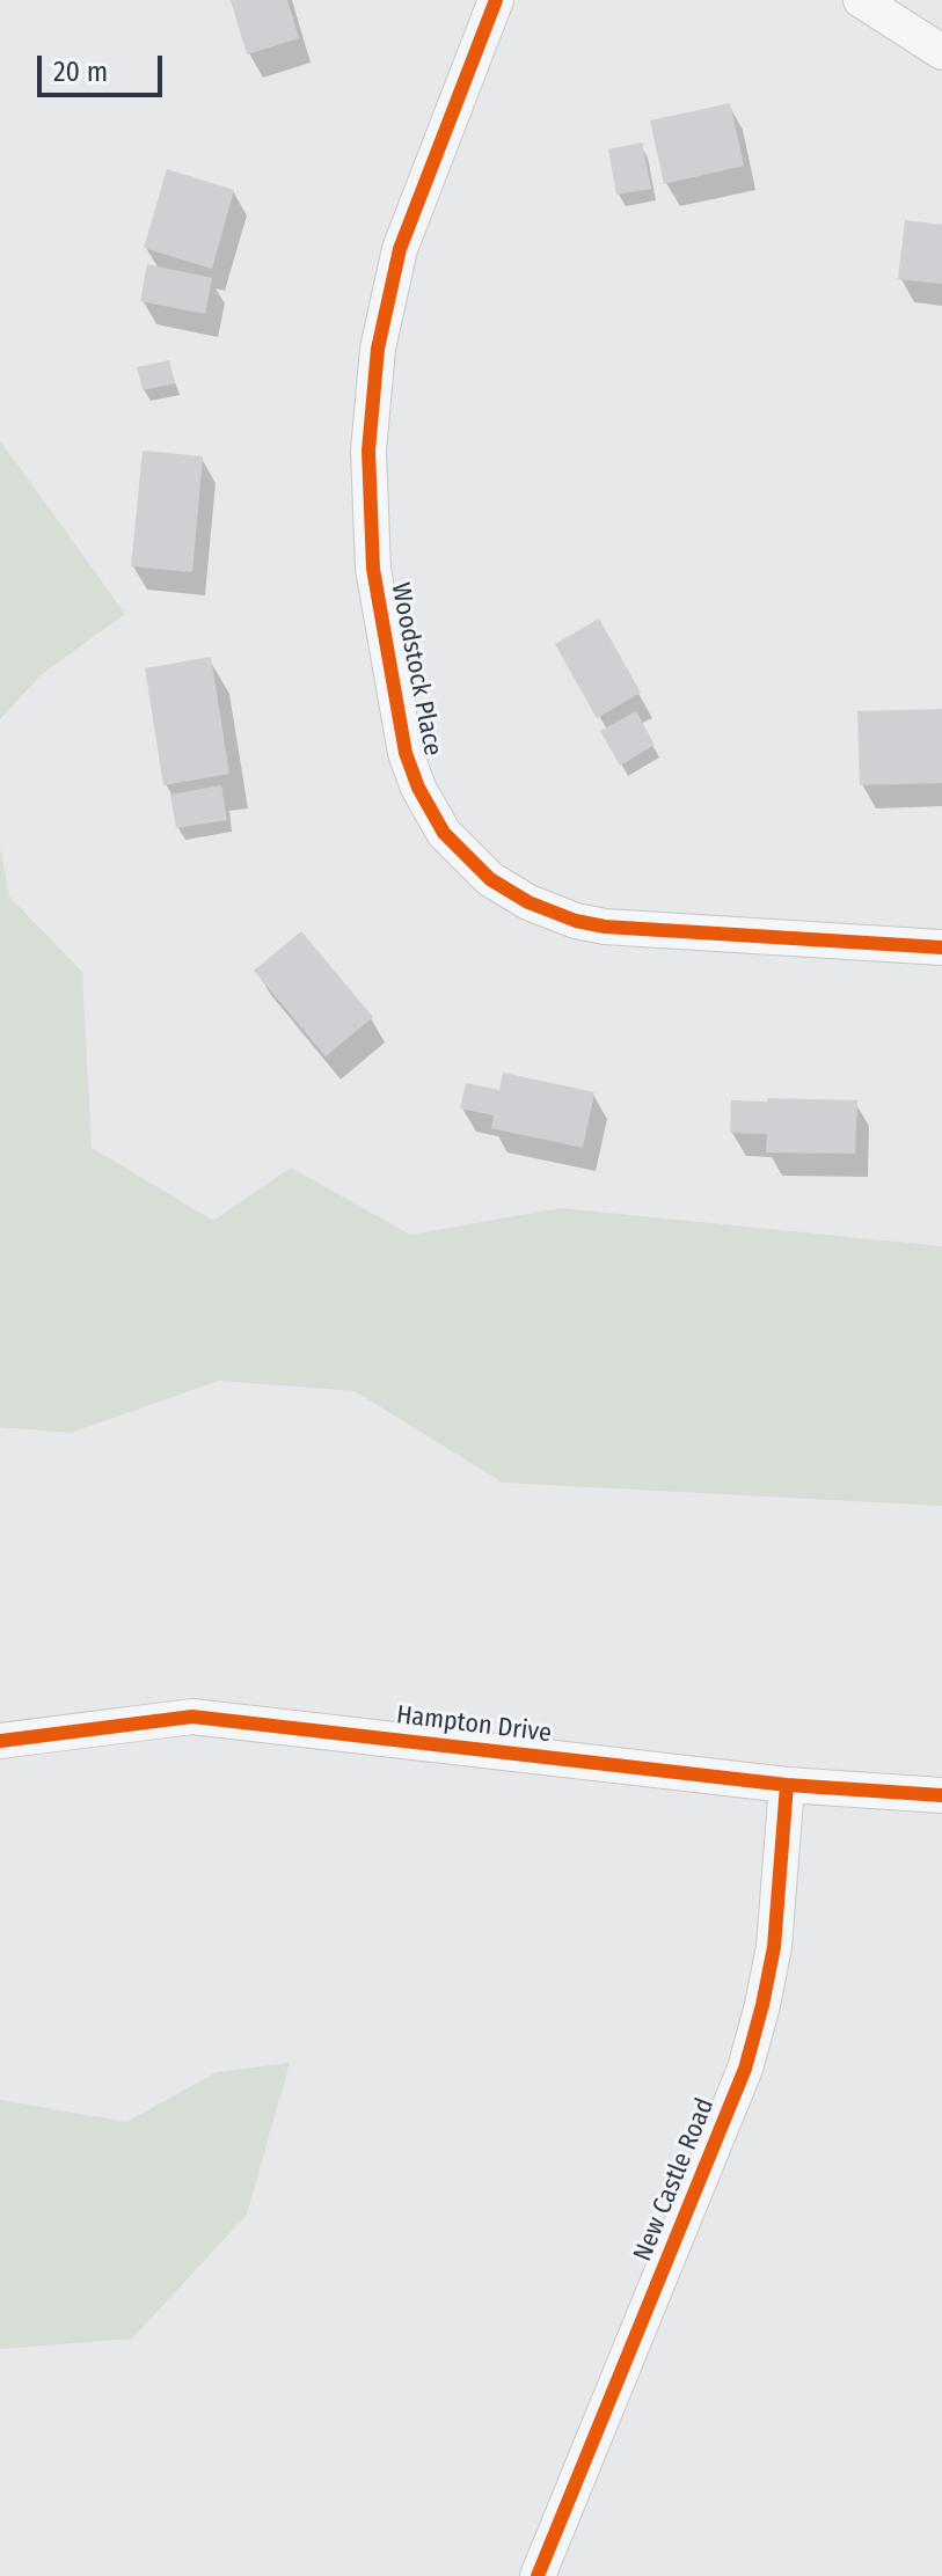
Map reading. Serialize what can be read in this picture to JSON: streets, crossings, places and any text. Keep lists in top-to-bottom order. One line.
{"streets":{"street":["Woodstock Place","Hampton Drive","New Castle Road"]},"crossings":[["Hampton Drive","New Castle Road"]],"scale_bar":"20 m"}
